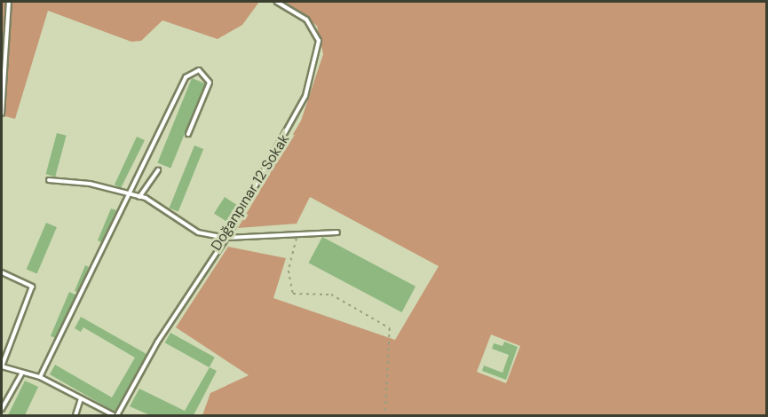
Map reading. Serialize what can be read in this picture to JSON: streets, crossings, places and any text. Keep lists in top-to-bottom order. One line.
{"streets":{"lane":["Doğanpınar 12 Sokak"]}}
